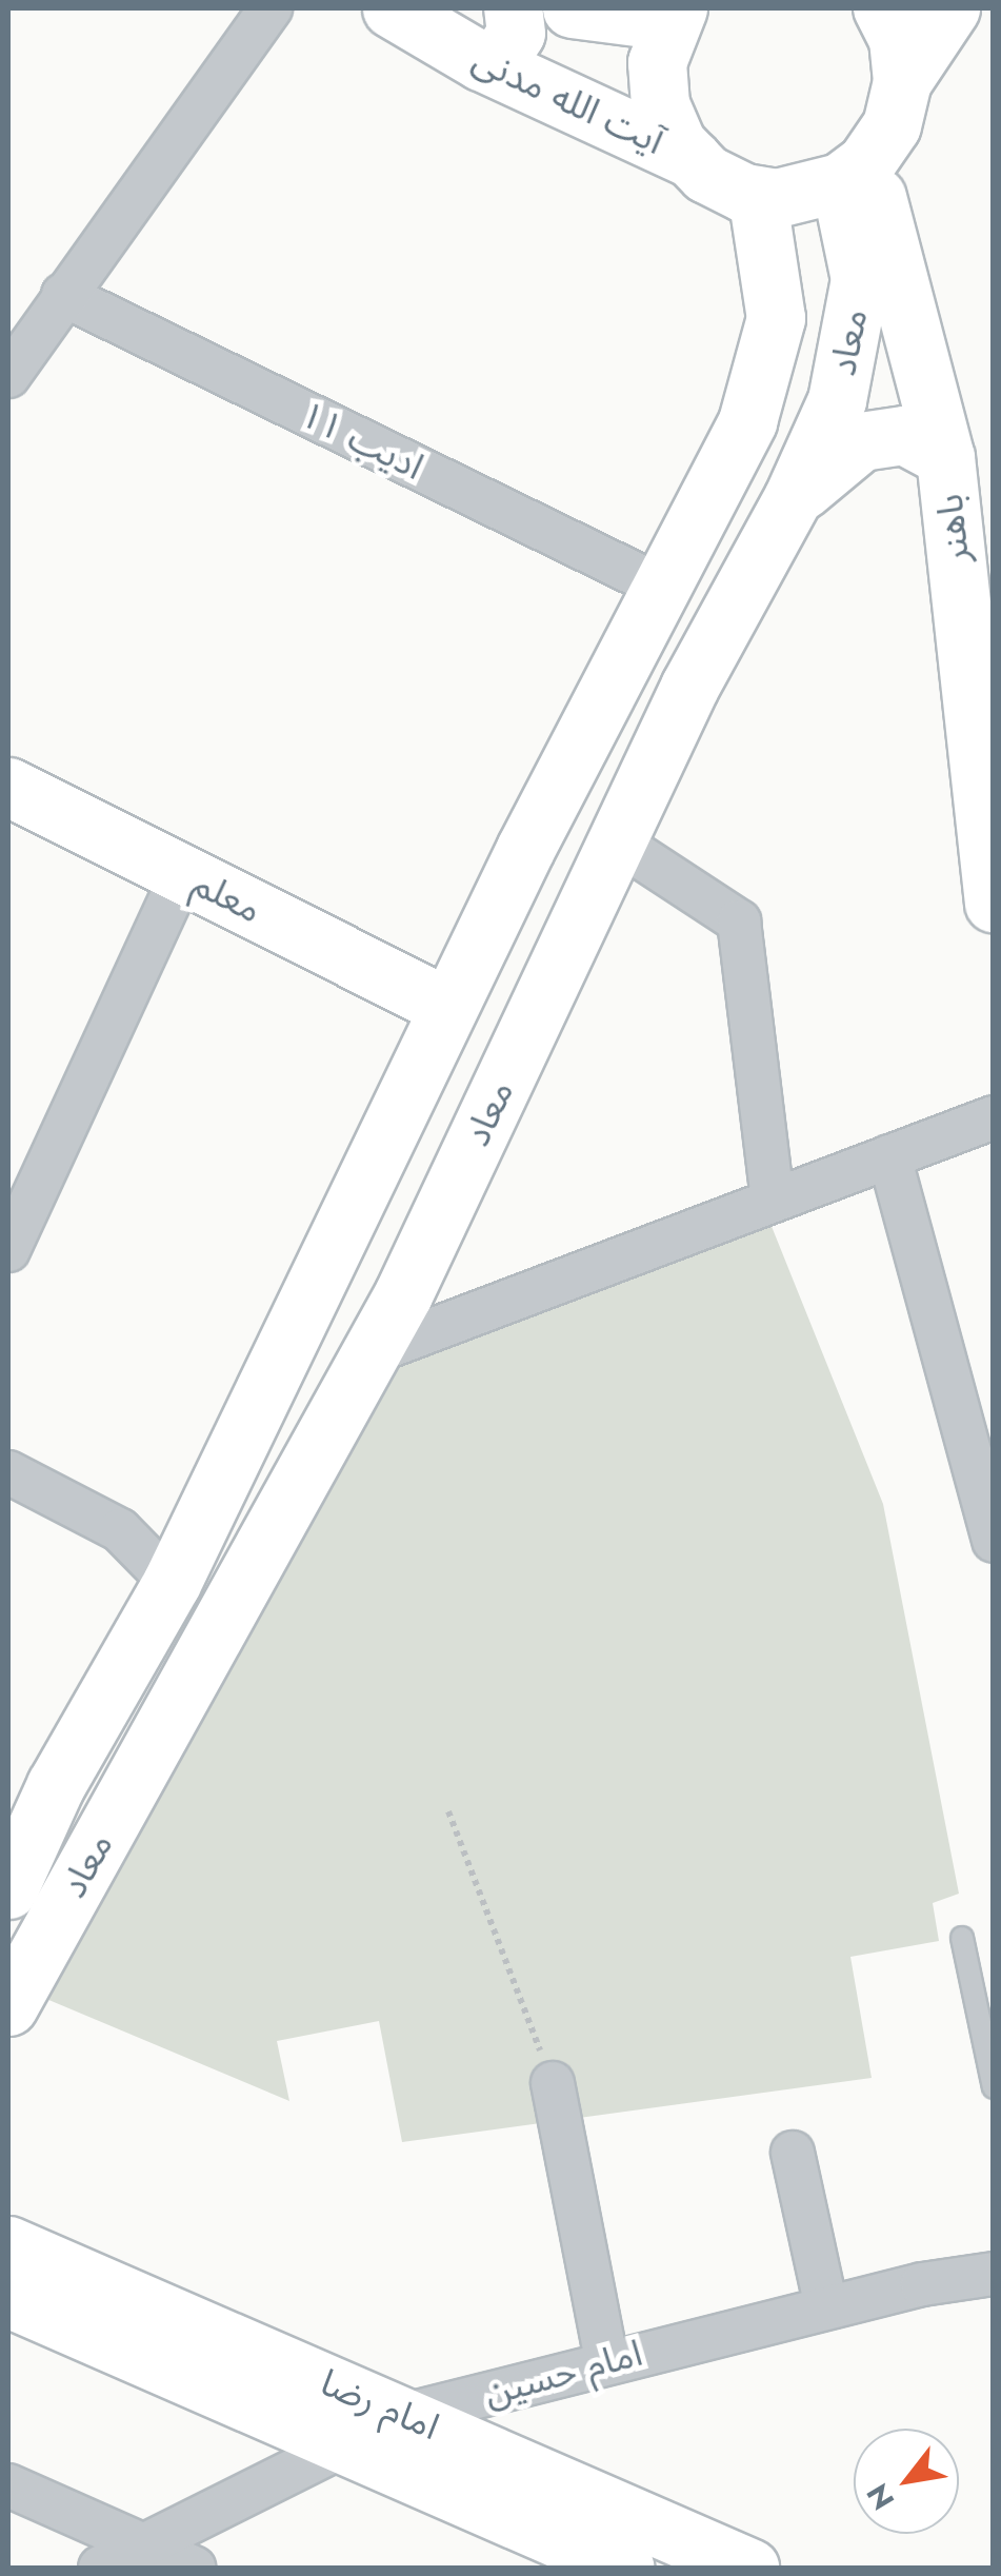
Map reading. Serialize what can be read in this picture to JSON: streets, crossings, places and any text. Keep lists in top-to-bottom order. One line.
{"streets":{"main road":["آیت الله مدنی","معاد","باهنر","معلم","امام رضا"],"street":["ادیب ۱۱","امام حسین"]},"crossings":[["آیت الله مدنی","معاد"],["معاد","ادیب ۱۱"],["معاد","باهنر"],["معاد","معلم"],["امام حسین","امام رضا"]],"north":"bottom left"}
